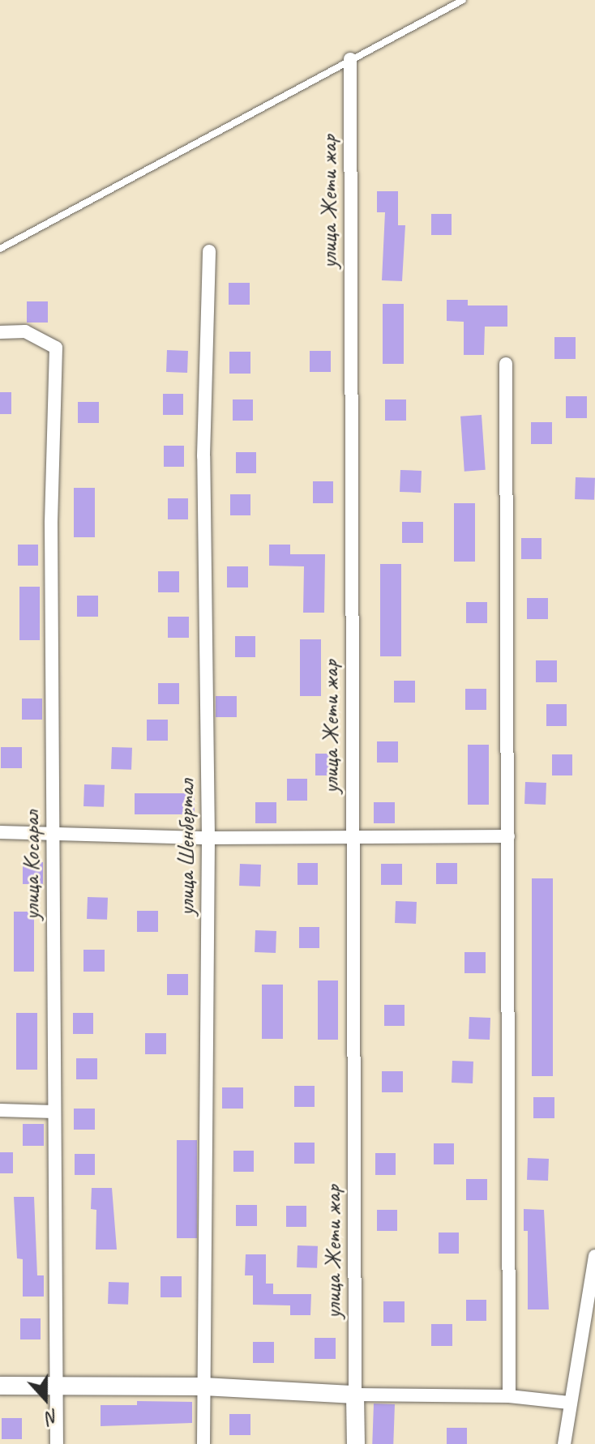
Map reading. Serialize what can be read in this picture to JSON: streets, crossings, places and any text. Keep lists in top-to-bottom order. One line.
{"streets":{"street":["улица Жети жар","улица Шенбертал","улица Косарал"]},"north":"bottom"}
